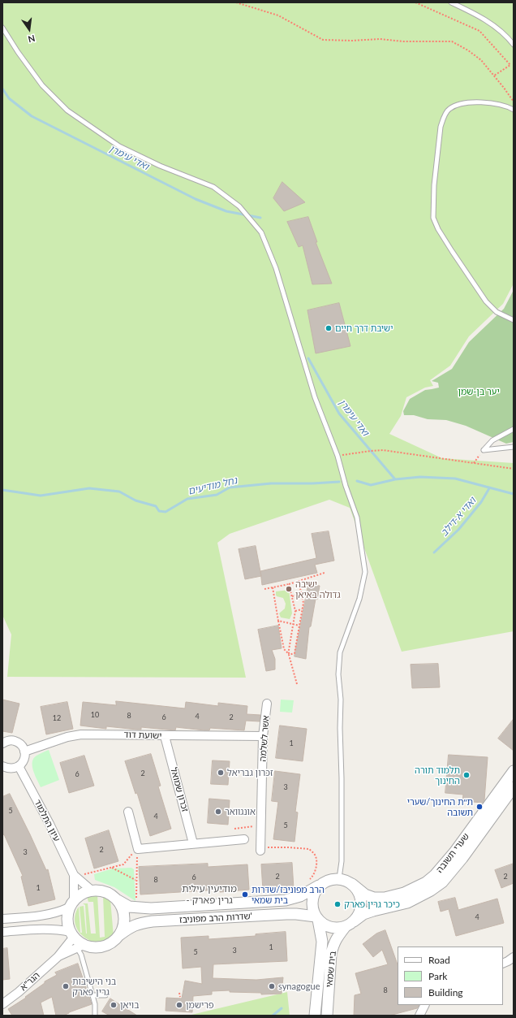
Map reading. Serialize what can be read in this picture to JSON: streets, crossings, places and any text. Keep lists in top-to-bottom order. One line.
{"streets":{"street":["ישועת דוד","אשר לשלמה","זכרון שמואל","עיון התלמוד","שערי תשובה","שדרות הרב מפוניבז'","בית שמאי","הגר\"א"]},"crossings":[["ישועת דוד","אשר לשלמה"],["ישועת דוד","זכרון שמואל"],["עיון התלמוד","שדרות הרב מפוניבז'"],["שערי תשובה","שדרות הרב מפוניבז'"],["שערי תשובה","בית שמאי"],["שדרות הרב מפוניבז'","בית שמאי"]],"districts":["מודיעין עילית - גרין פארק"],"water":["ואדי עימרן","נחל מודיעים","ואדי א-דילב"],"parks":["יער בן-שמן"],"places":["ישיבת דרך חיים","ישיבה גדולה באיאן","זכרון גבריאל","תלמוד תורה החינוך","ת״ת החינוך/שערי תשובה","אונגוואר","הרב מפוניבז/שדרות בית שמאי","כיכר גרין פארק","בני הישיבות גרין פארק","synagogue","בויאן","פרישמן"],"house_numbers":["10","8","4","6","2","12","1","2","6","3","5","4","5","2","3","2","2","6","8","1","4","1","3","5","8"],"legend":["Road","Park","Building"],"north":"bottom"}
